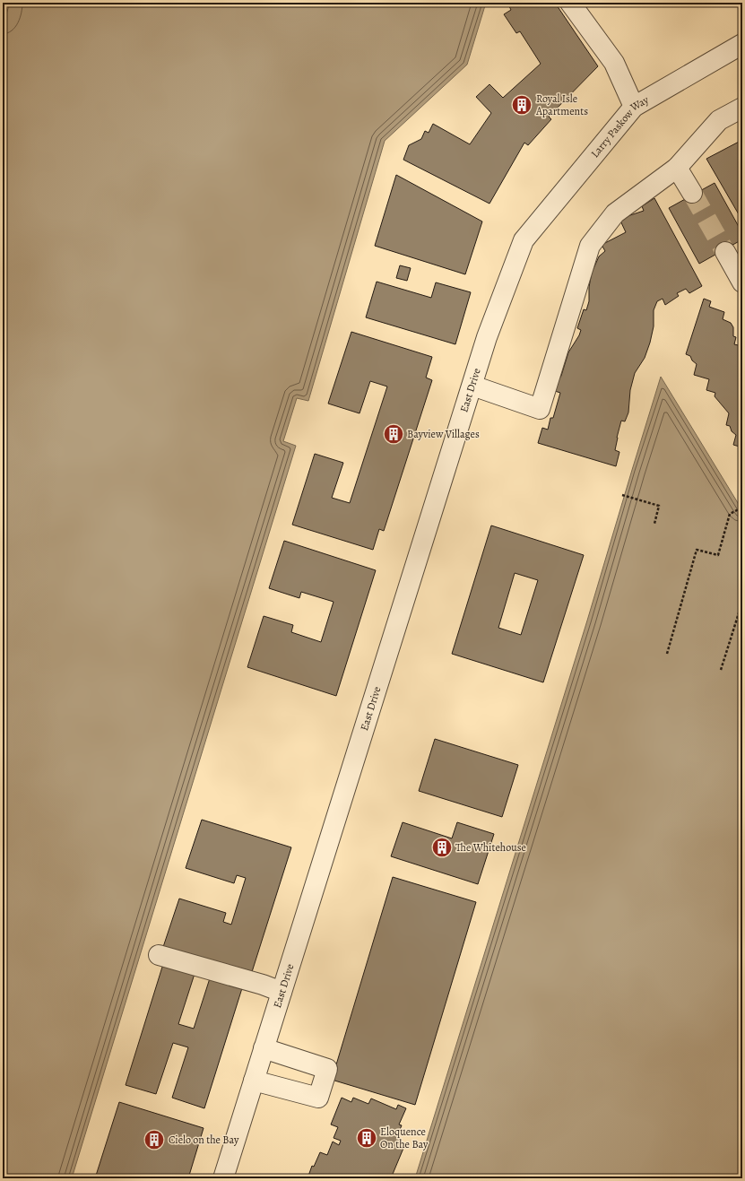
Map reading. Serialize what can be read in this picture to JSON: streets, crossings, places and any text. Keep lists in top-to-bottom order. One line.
{"streets":{"street":["Larry Paskow Way","East Drive"]},"crossings":[["Larry Paskow Way","East Drive"]],"places":{"building":["Royal Isle Apartments","Bayview Villages","The Whitehouse","Eloquence On the Bay","Cielo on the Bay"]}}
